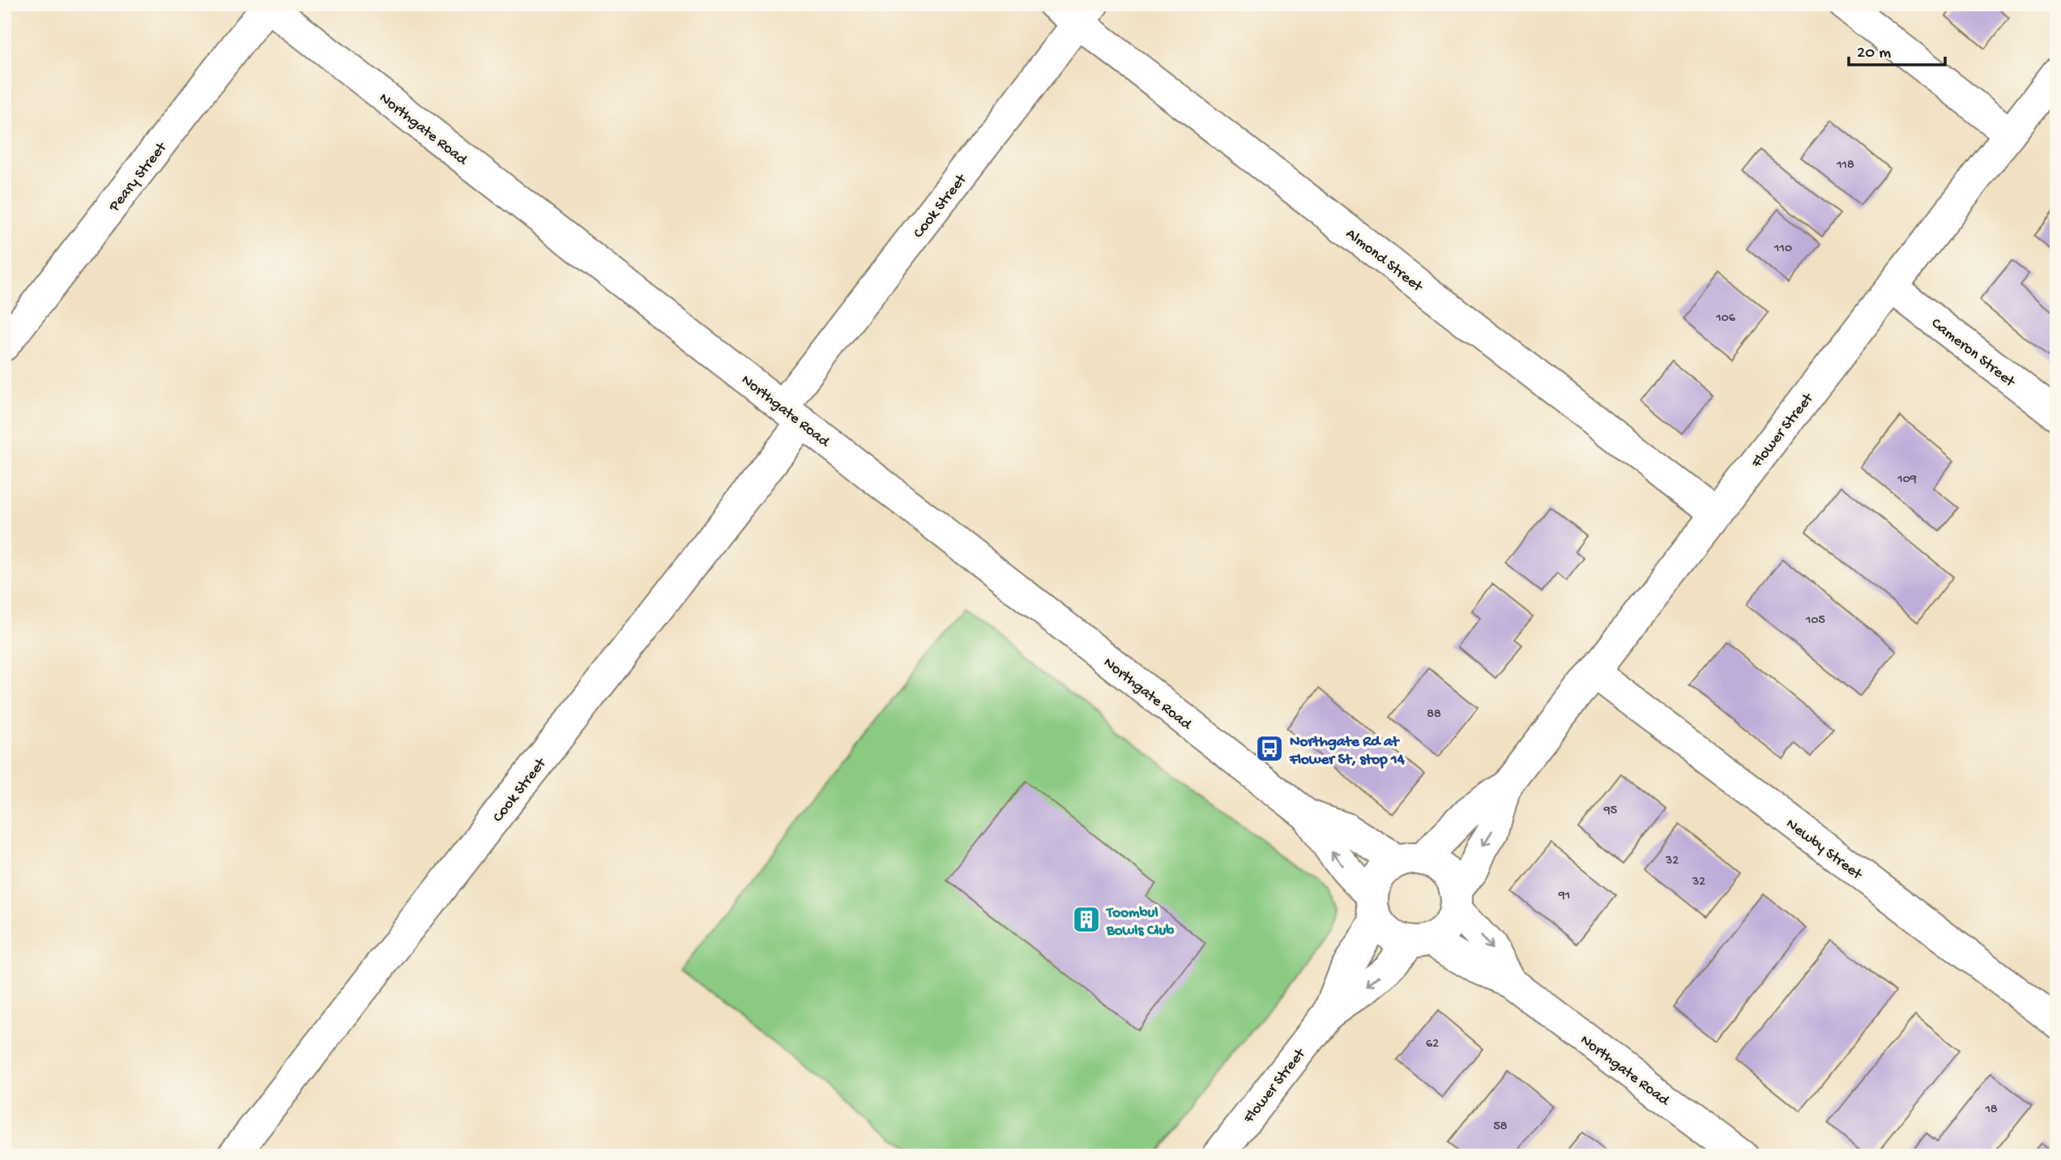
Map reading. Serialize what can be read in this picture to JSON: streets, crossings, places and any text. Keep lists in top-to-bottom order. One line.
{"streets":{"street":["Northgate Road","Peary Street","Cook Street","Almond Street","Cameron Street","Flower Street","Newby Street"]},"crossings":[["Northgate Road","Peary Street"],["Northgate Road","Cook Street"],["Northgate Road","Flower Street"],["Cook Street","Almond Street"],["Almond Street","Flower Street"],["Cameron Street","Flower Street"],["Flower Street","Newby Street"]],"places":{"bus stop":["Northgate Rd at Flower St, stop 14"],"building":["Toombul Bowls Club"]},"house_numbers":["118","110","106","109","105","88","95","32","32","91","62","18","58"],"scale_bar":"20 m"}
